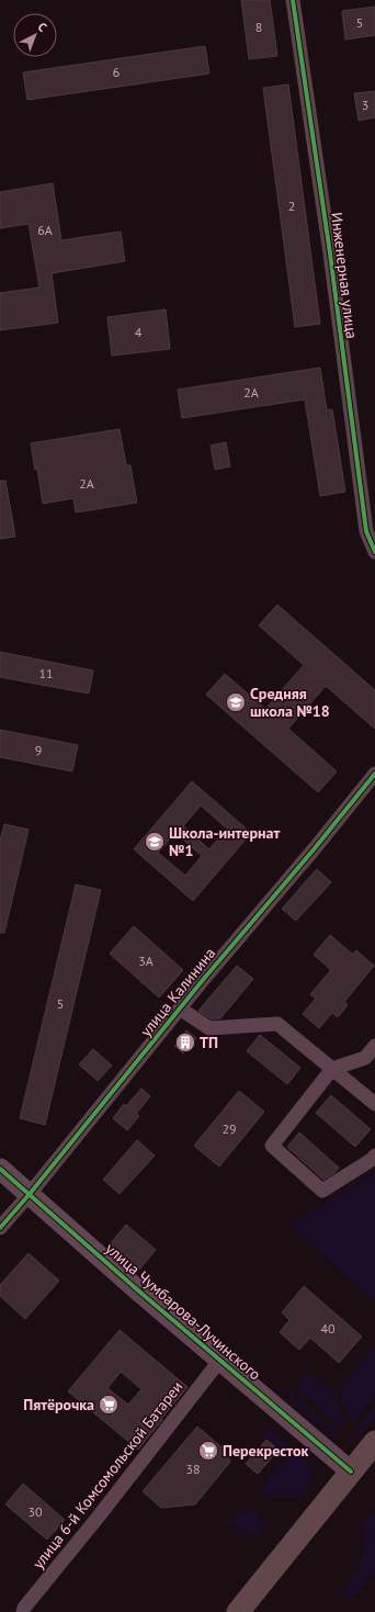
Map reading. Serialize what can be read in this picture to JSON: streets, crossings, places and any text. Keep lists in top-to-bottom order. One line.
{"streets":{"street":["Инженерная улица","улица Калинина","улица Чумбарова-Лучинского","улица 6-й Комсомольской Батареи"]},"crossings":[["улица Калинина","улица Чумбарова-Лучинского"],["улица Чумбарова-Лучинского","улица 6-й Комсомольской Батареи"]],"places":{"school or university":["Средняя школа №18","Школа-интернат №1"],"building":["ТП"],"supermarket":["Пятёрочка","Перекресток"]},"house_numbers":["5","8","6","3","2","6А","4","2А","2А","11","9","3А","5","29","40","38","30"],"north":"top right"}
